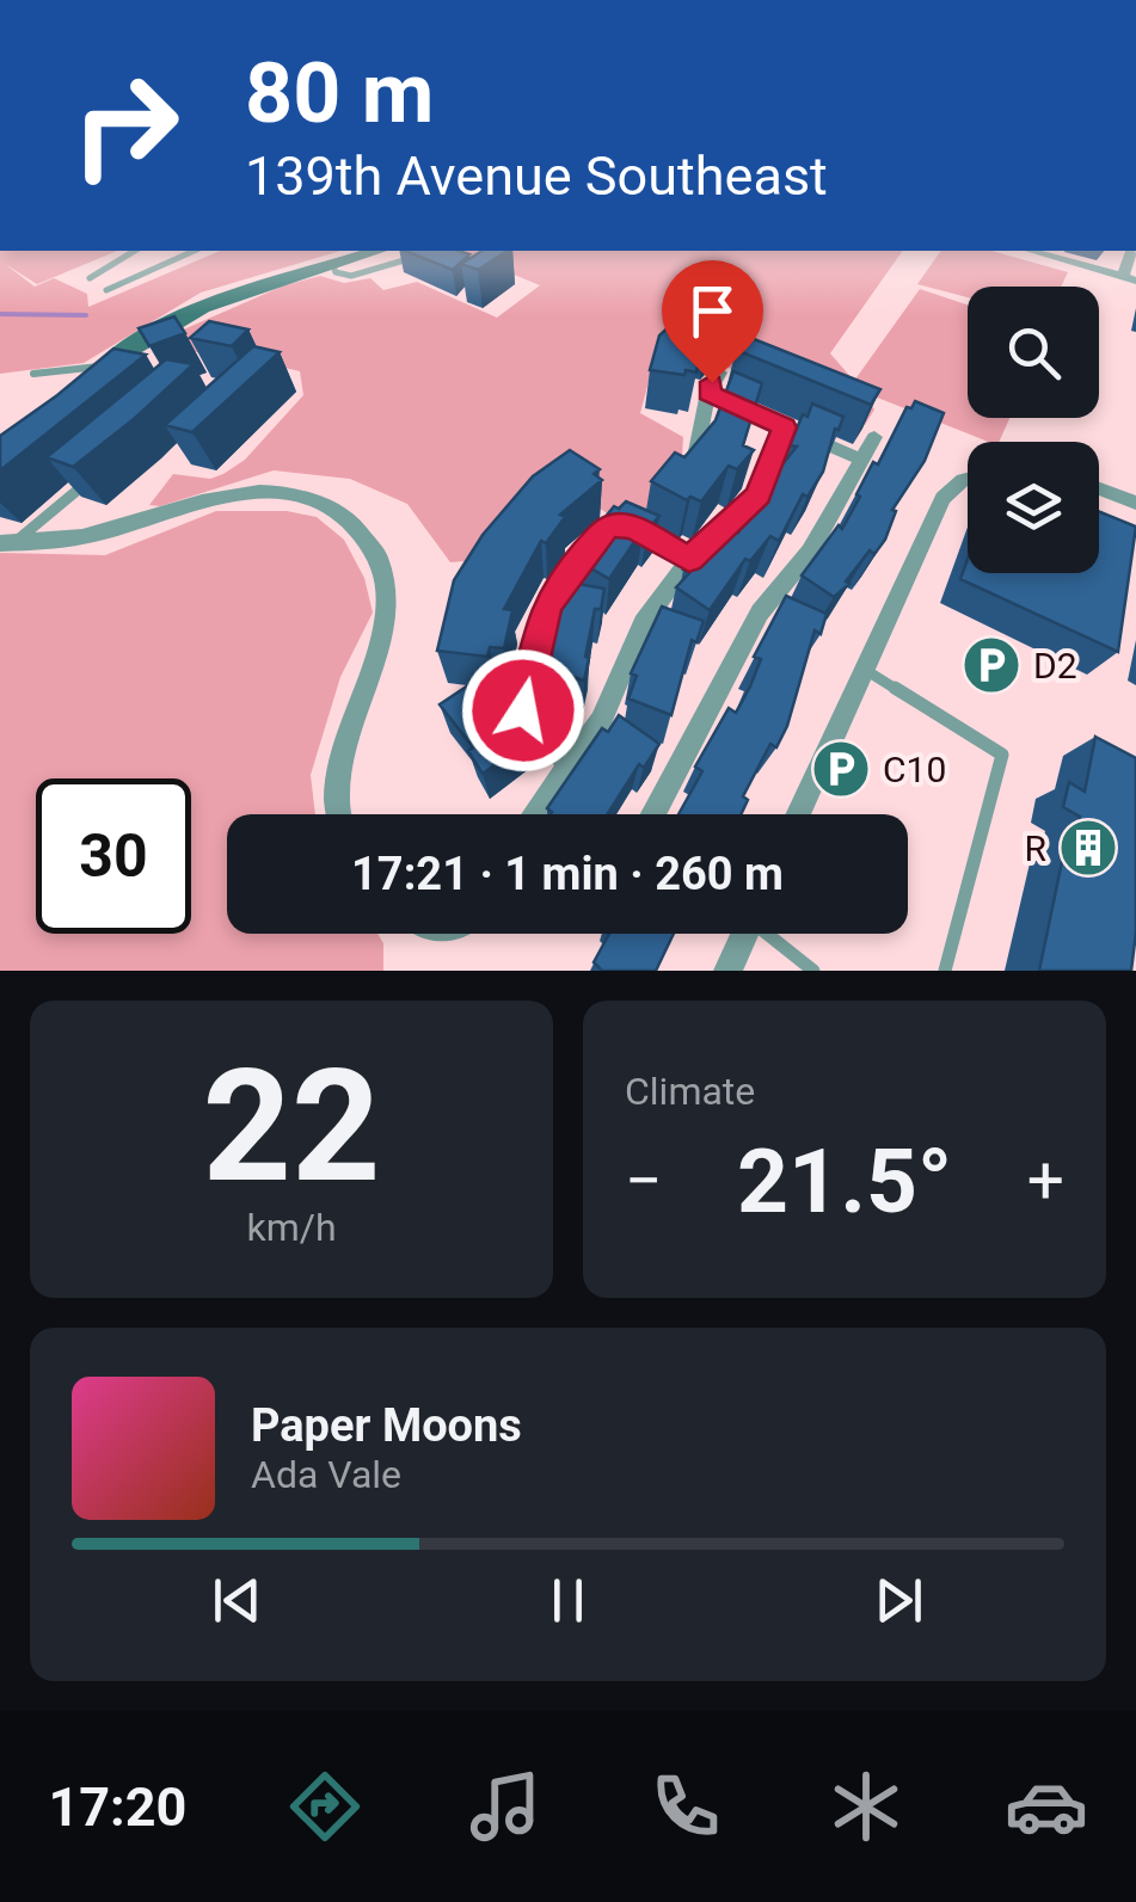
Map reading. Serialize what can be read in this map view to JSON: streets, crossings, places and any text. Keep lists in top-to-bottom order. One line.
{"places":{"parking":["D2","C10"],"building":["R"]},"page":{"turn":["80 m","139th Avenue Southeast"],"limit":"30","trip":"17:21 · 1 min · 260 m","tile":[["22","km/h"],"Climate"],"heat":["−","21.5°","+"],"song":["Paper Moons","Ada Vale"],"tabs":"17:20"}}
